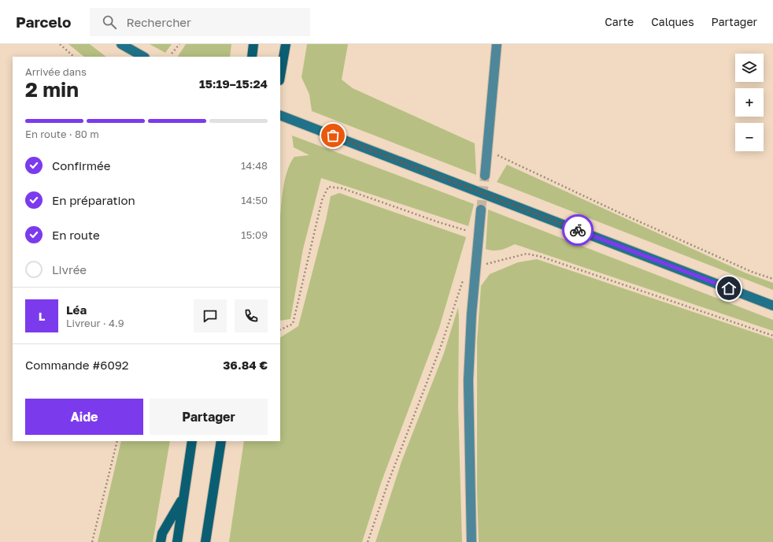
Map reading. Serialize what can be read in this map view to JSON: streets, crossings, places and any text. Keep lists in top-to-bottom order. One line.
{"page":{"header":"Parcelo","search":"Rechercher","nav":["Carte","Calques","Partager"],"map_buttons":["+","−"],"heading":["2 min","Arrivée dans","15:19–15:24"],"panel":["Léa","Livreur · 4.9","Commande #6092","36.84 €"],"bar":"En route · 80 m","list":[["Confirmée","14:48"],["En préparation","14:50"],["En route","15:09"],"Livrée"],"round":"L","buttons":["Aide","Partager"]}}
